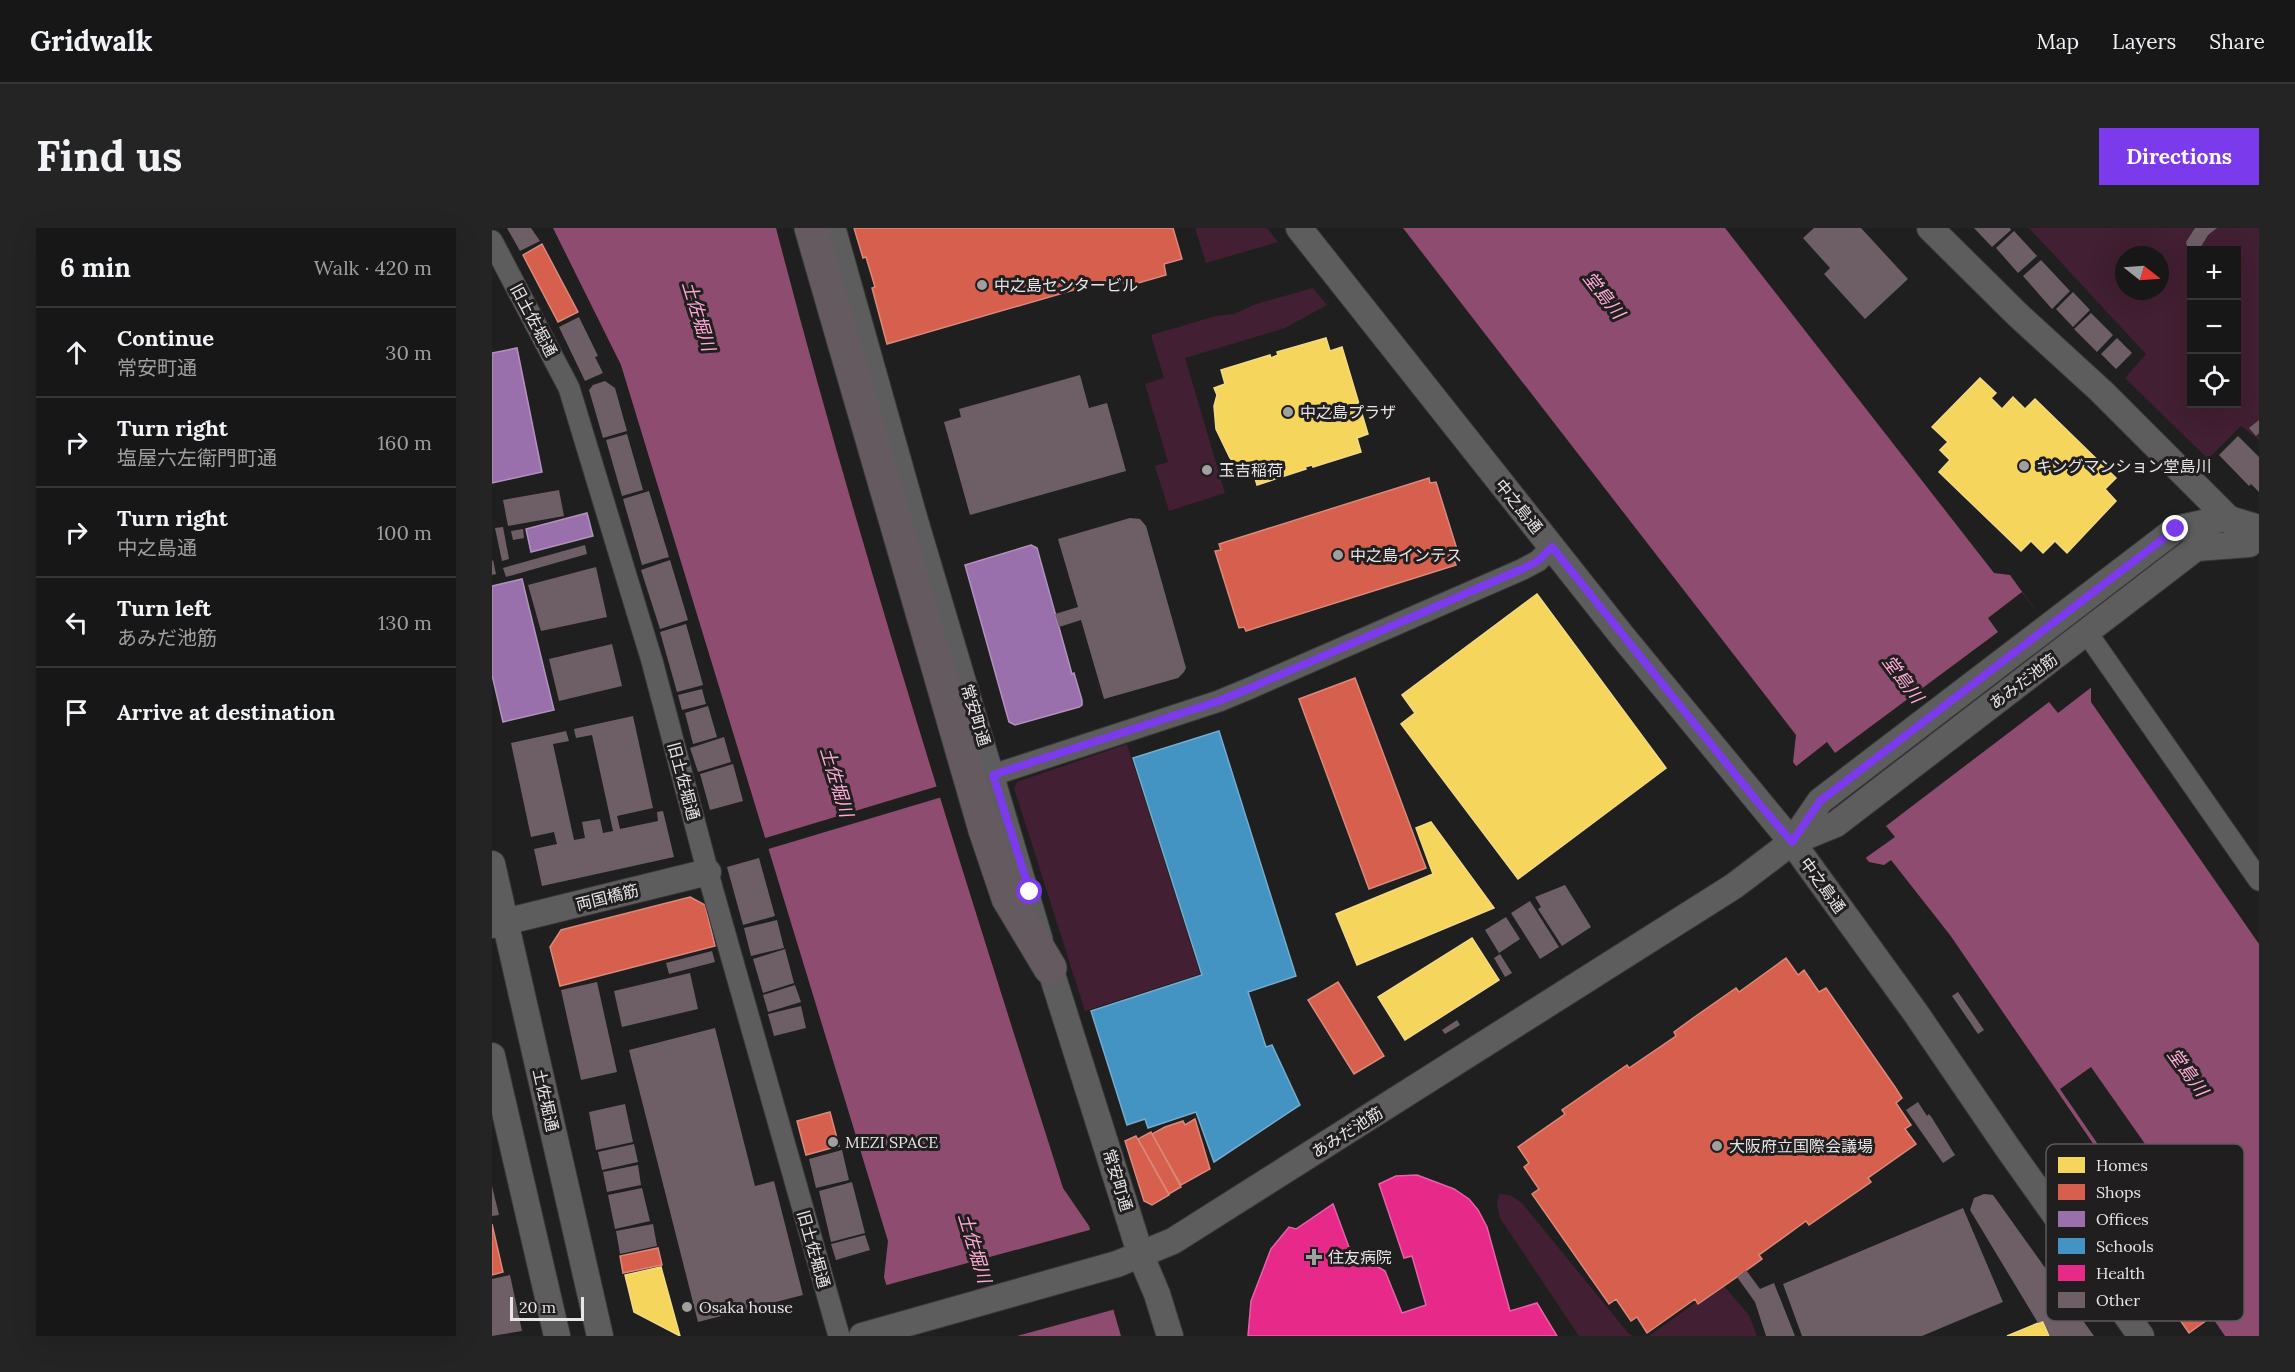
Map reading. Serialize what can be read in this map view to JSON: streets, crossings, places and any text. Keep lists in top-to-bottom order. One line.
{"streets":{"street":["旧土佐堀通","中之島通","あみだ池筋","常安町通","両国橋筋","土佐堀通"]},"crossings":[["旧土佐堀通","両国橋筋"],["中之島通","あみだ池筋"],["あみだ池筋","常安町通"],["両国橋筋","土佐堀通"]],"water":["堂島川","土佐堀川"],"places":{"other":["中之島センタービル","中之島プラザ","キングマンション堂島川","玉吉稲荷","中之島インテス","MEZI SPACE","大阪府立国際会議場","Osaka house"],"health":["住友病院"]},"legend":["Homes","Shops","Offices","Schools","Health","Other"],"scale_bar":"20 m","north":"right","page":{"header":"Gridwalk","nav":["Map","Layers","Share"],"buttons":"Directions","title":"Find us","heading":["6 min","Walk · 420 m"],"map_buttons":["+","−"],"list":[["Continue","常安町通","30 m"],["Turn right","塩屋六左衛門町通","160 m"],["Turn right","中之島通","100 m"],["Turn left","あみだ池筋","130 m"],"Arrive at destination"],"scale":"20 m"}}
